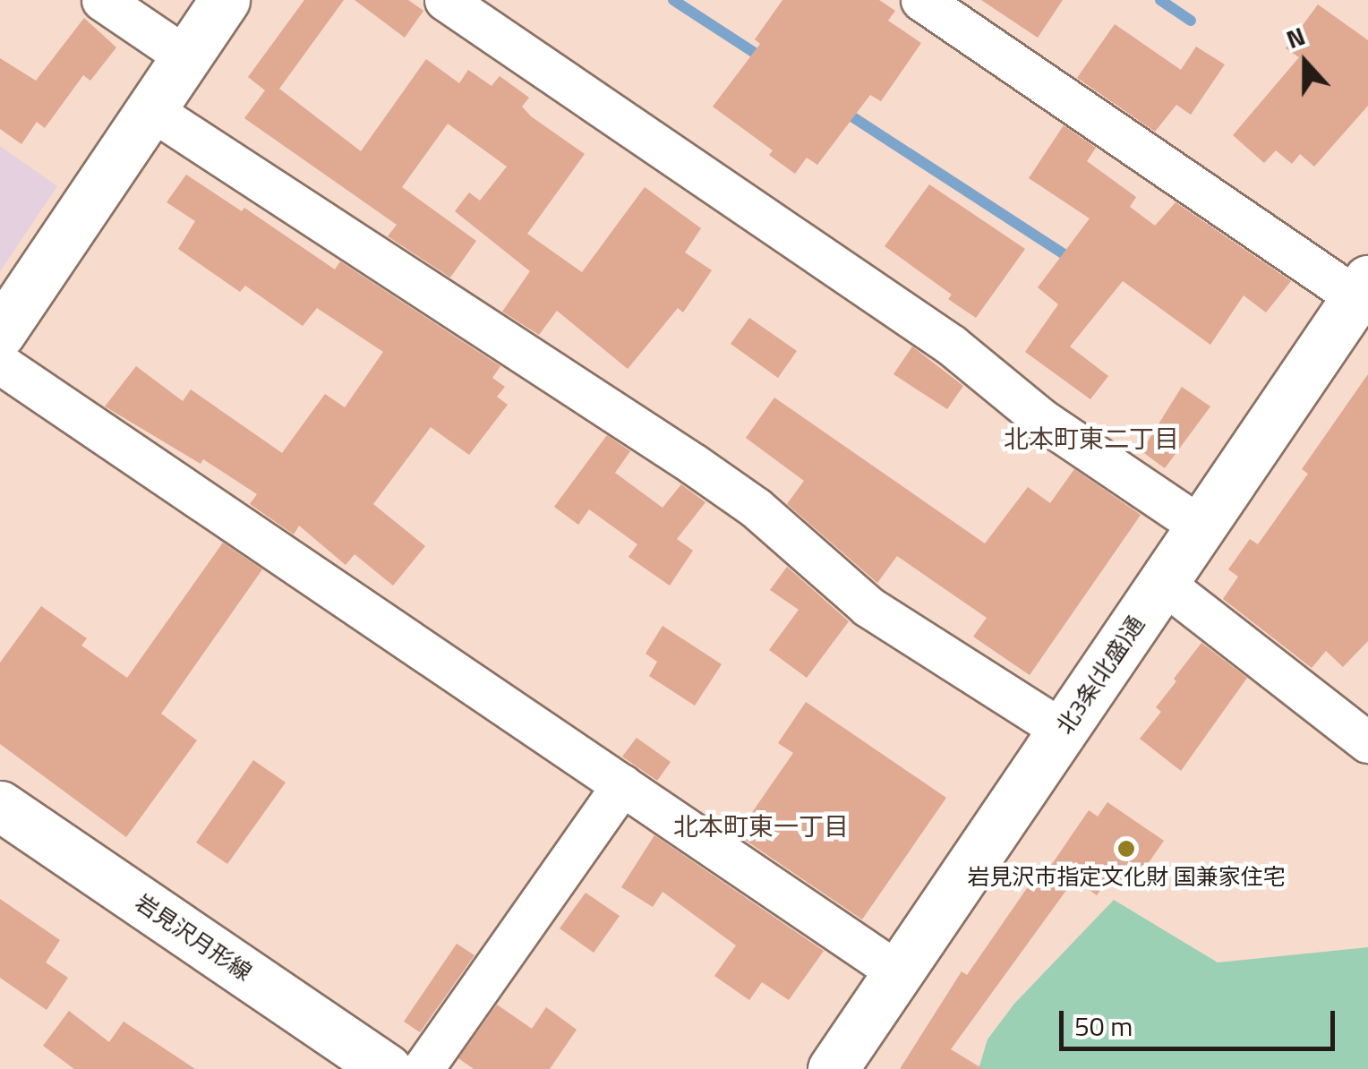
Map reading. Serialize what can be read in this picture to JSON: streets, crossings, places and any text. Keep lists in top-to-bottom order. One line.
{"streets":{"street":["北3条(北盛)通","岩見沢月形線"]},"districts":["北本町東二丁目","北本町東一丁目"],"places":["岩見沢市指定文化財 国兼家住宅"],"scale_bar":"50 m","north":"top"}
